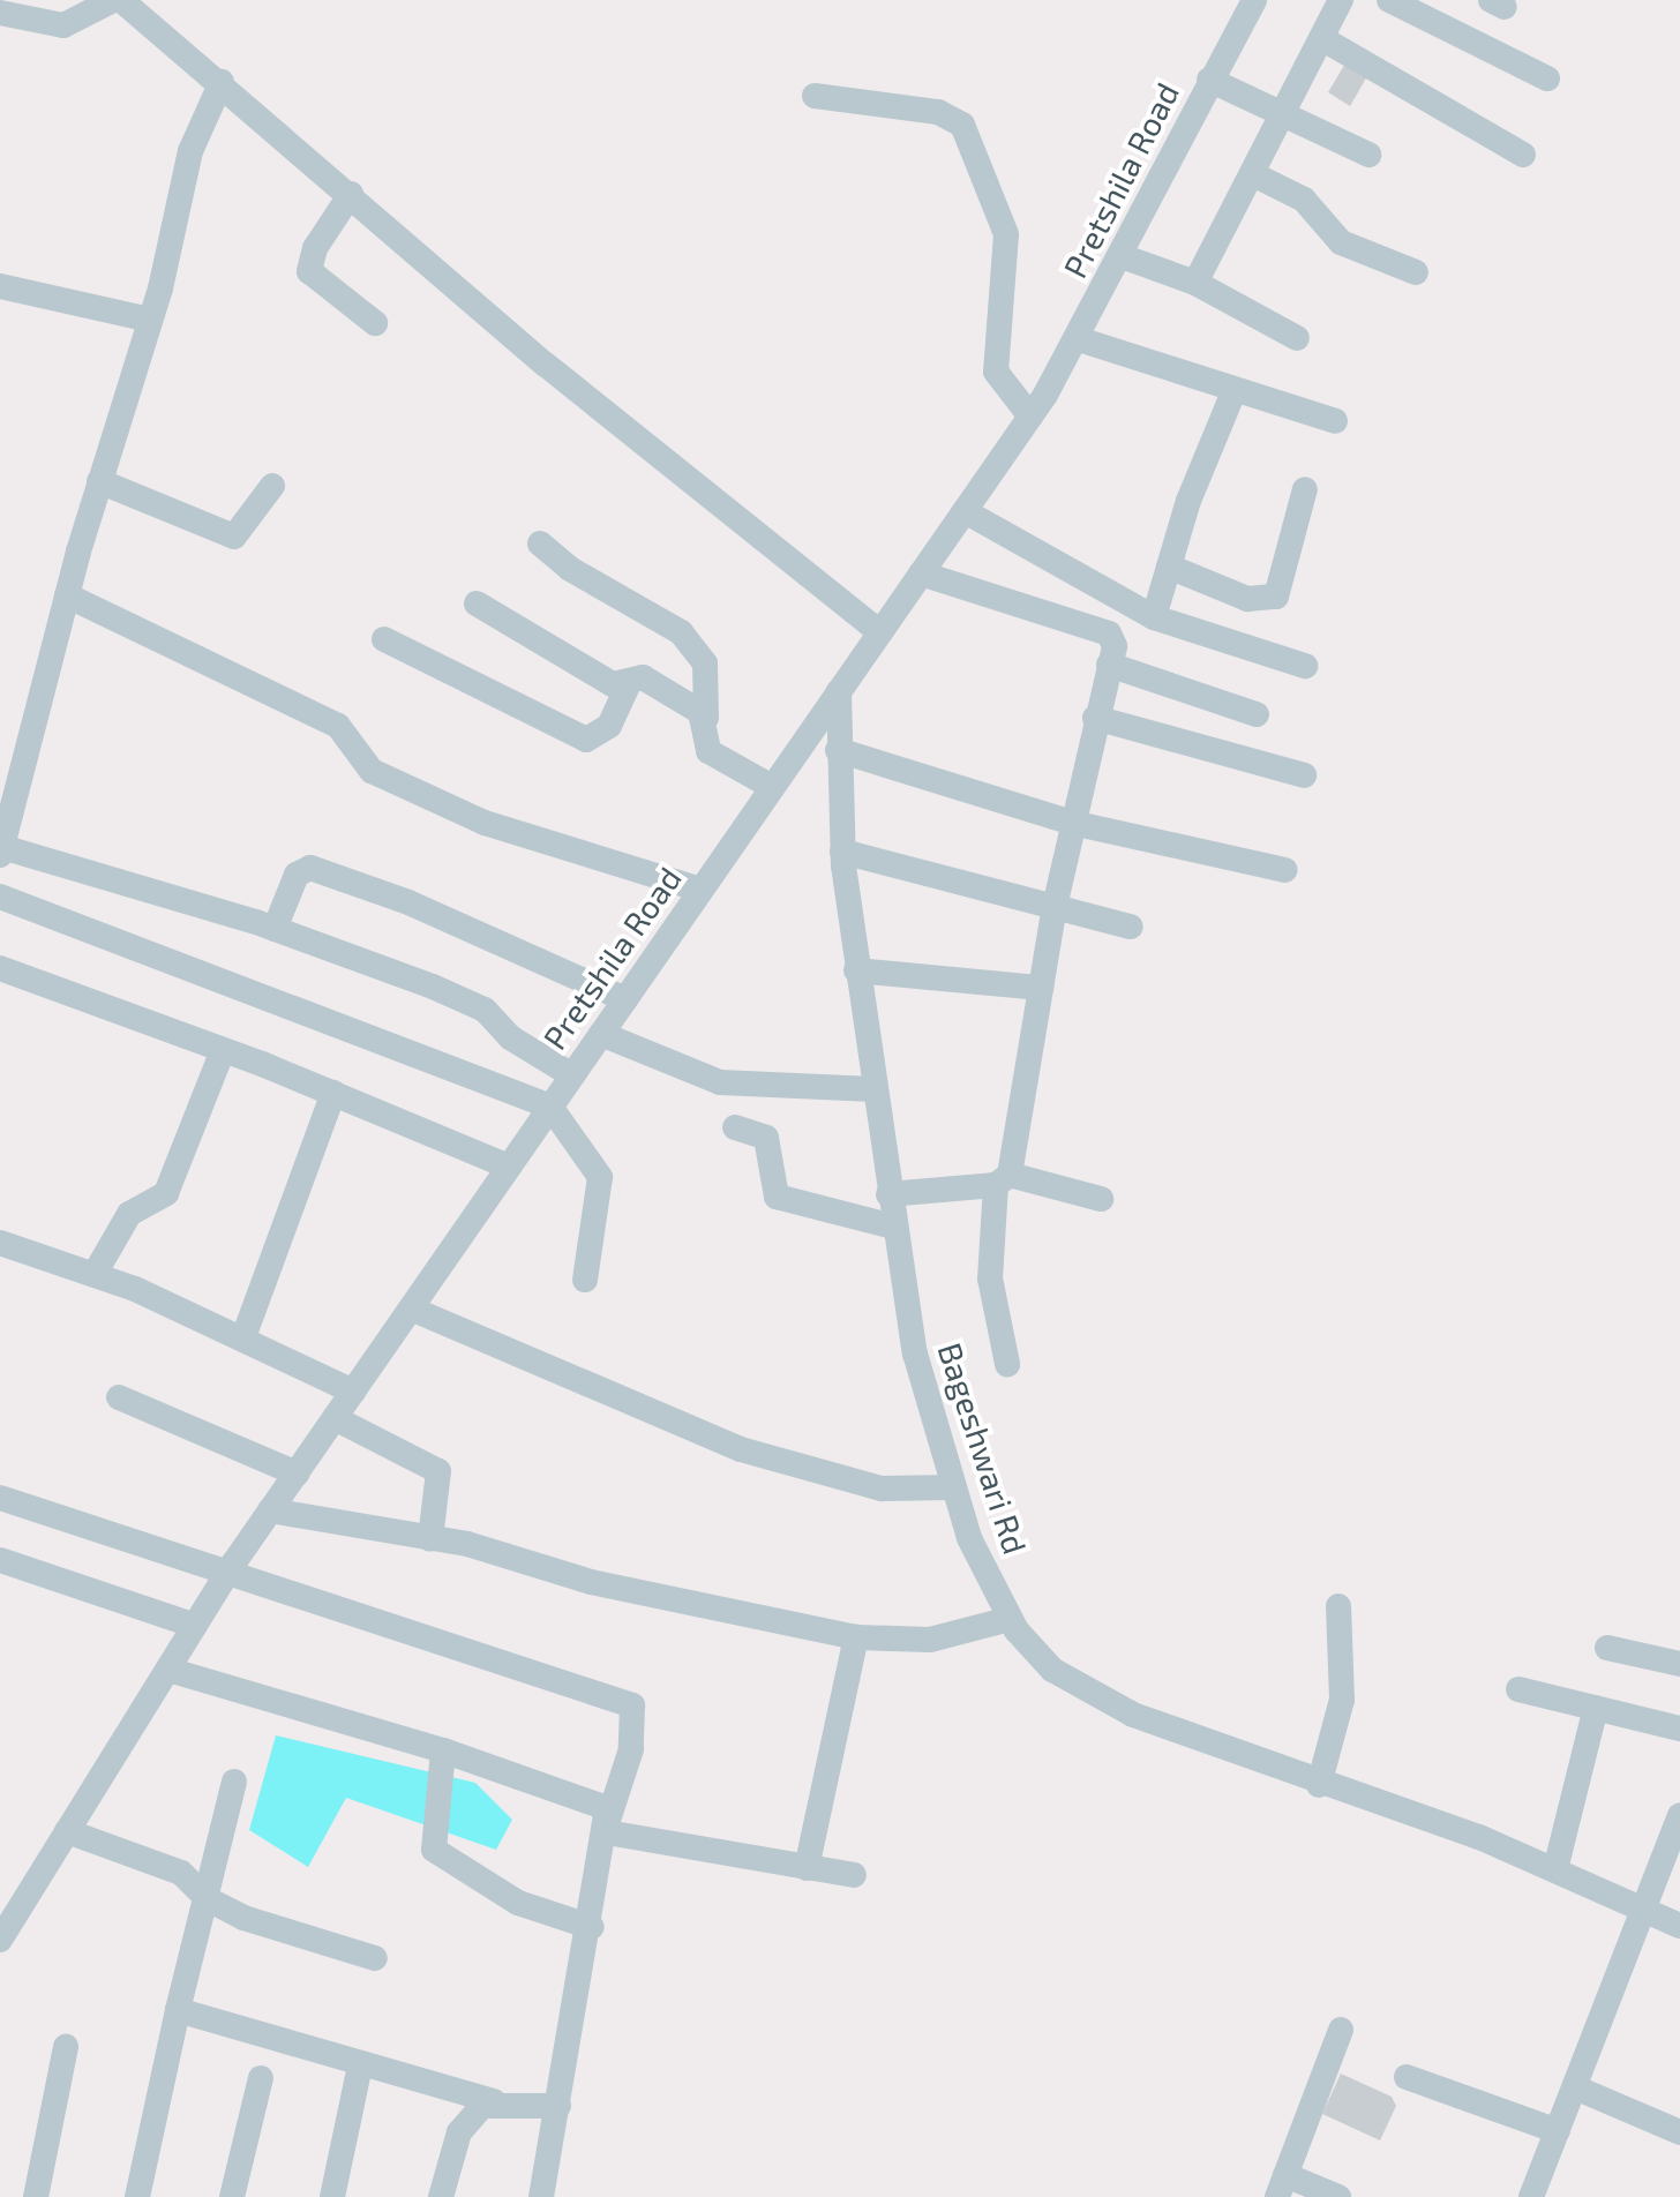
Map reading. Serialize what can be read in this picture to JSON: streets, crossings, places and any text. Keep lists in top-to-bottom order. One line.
{"streets":{"street":["Pretshila Road","Bageshwari Rd"]},"crossings":[["Pretshila Road","Bageshwari Rd"]]}
